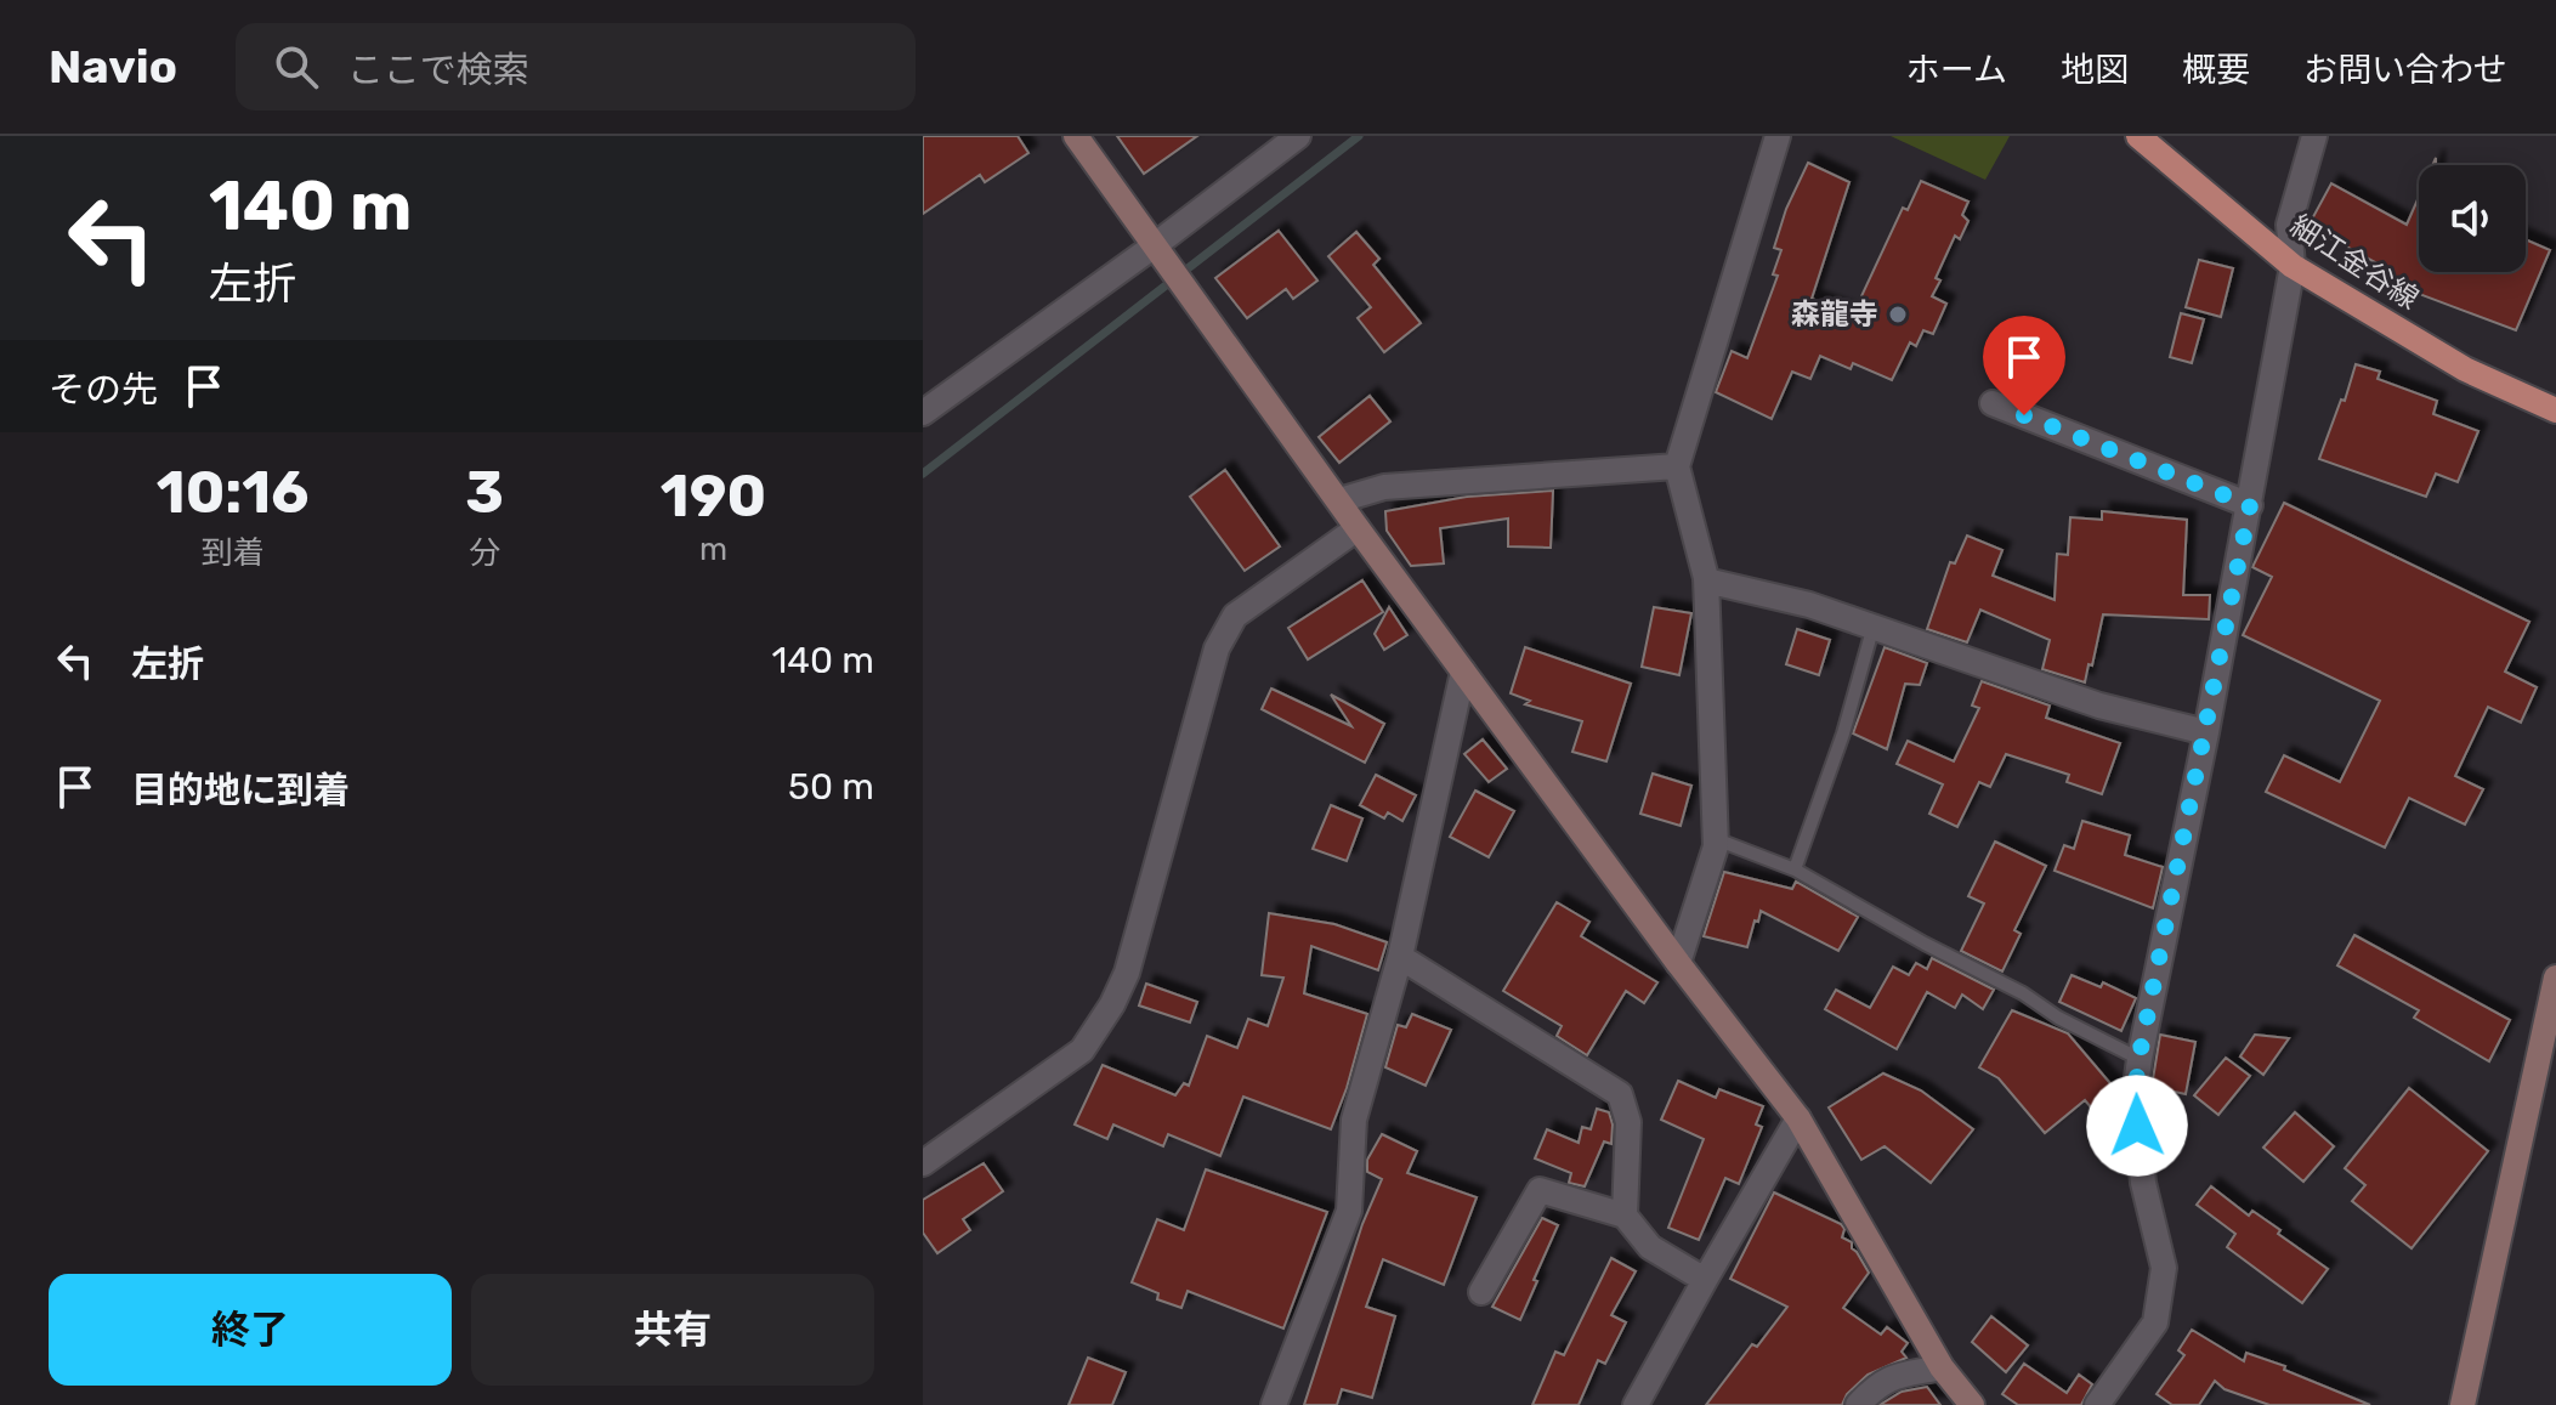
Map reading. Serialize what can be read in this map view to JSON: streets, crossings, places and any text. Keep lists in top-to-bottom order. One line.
{"streets":{"main road":["細江金谷線"]},"places":["森龍寺"],"page":{"header":"Navio","search":"ここで検索","nav":["ホーム","地図","概要","お問い合わせ"],"turn":["140 m","左折"],"then":"その先","eta":["10:16","到着","3","分","190","m"],"list":[{"name":"左折","value":"140 m"},{"name":"目的地に到着","value":"50 m"}],"buttons":["終了","共有"]}}
